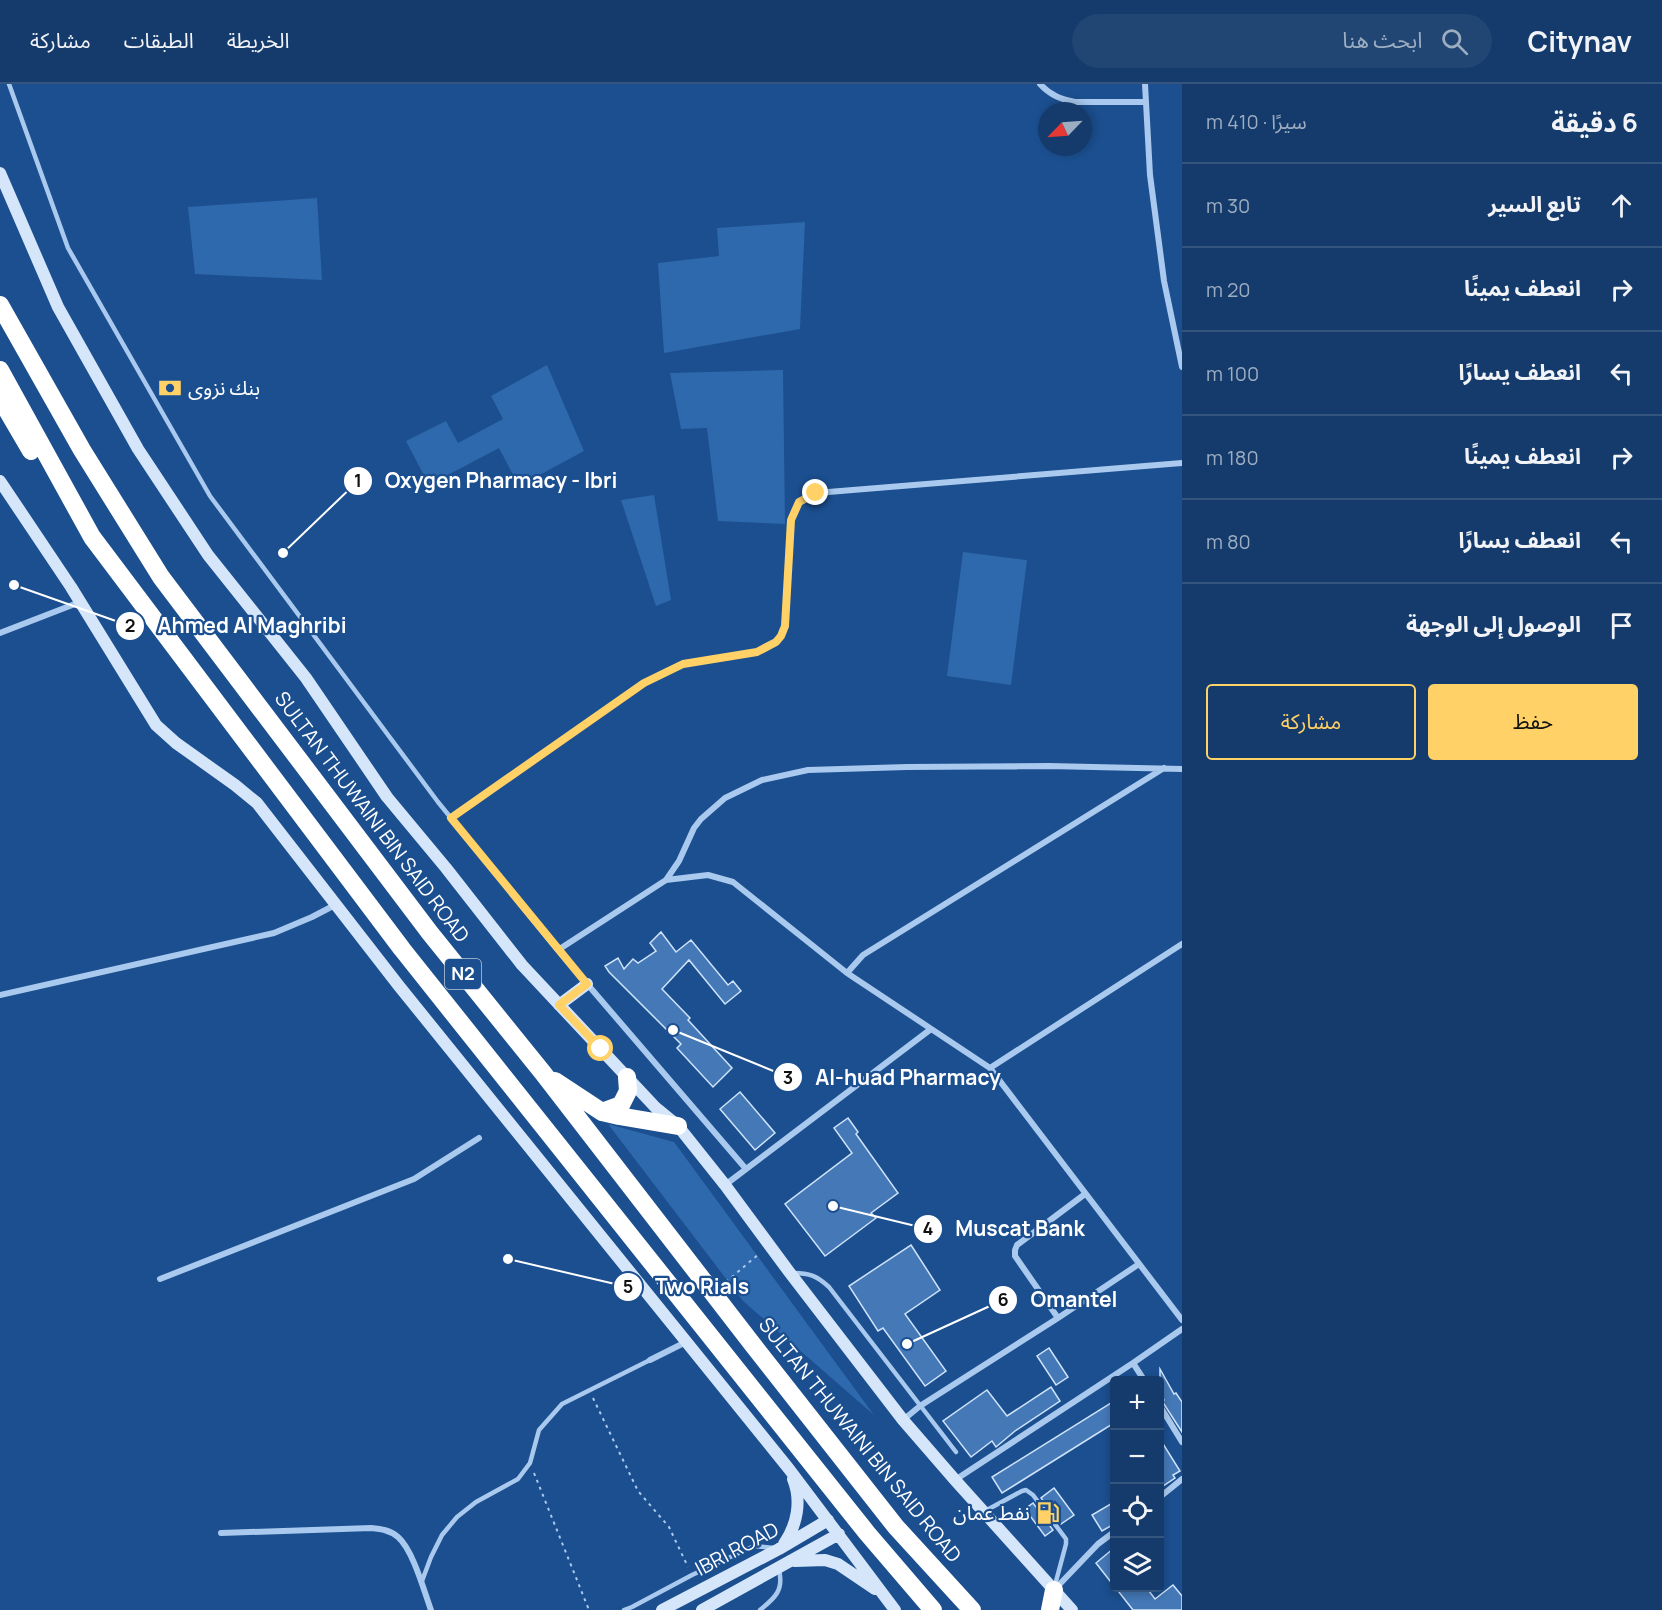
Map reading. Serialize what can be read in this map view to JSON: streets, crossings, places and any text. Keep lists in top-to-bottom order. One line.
{"streets":{"highway":["SULTAN THUWAINI BIN SAID ROAD","N2"],"street":["IBRI ROAD"]},"places":{"bank":["بنك نزوى"],"other":["Oxygen Pharmacy - Ibri","Ahmed Al Maghribi","Al-huad Pharmacy","Muscat Bank","Two Rials","Omantel"],"fuel station":["نفط عمان"]},"north":"bottom left","page":{"header":"Citynav","search":"ابحث هنا","nav":["الخريطة","الطبقات","مشاركة"],"heading":["6 دقيقة","سيرًا · 410 m"],"list":[["تابع السير","30 m"],["انعطف يمينًا","20 m"],["انعطف يسارًا","100 m"],["انعطف يمينًا","180 m"],["انعطف يسارًا","80 m"],"الوصول إلى الوجهة"],"buttons":["حفظ","مشاركة"],"map_buttons":["+","−"]}}
